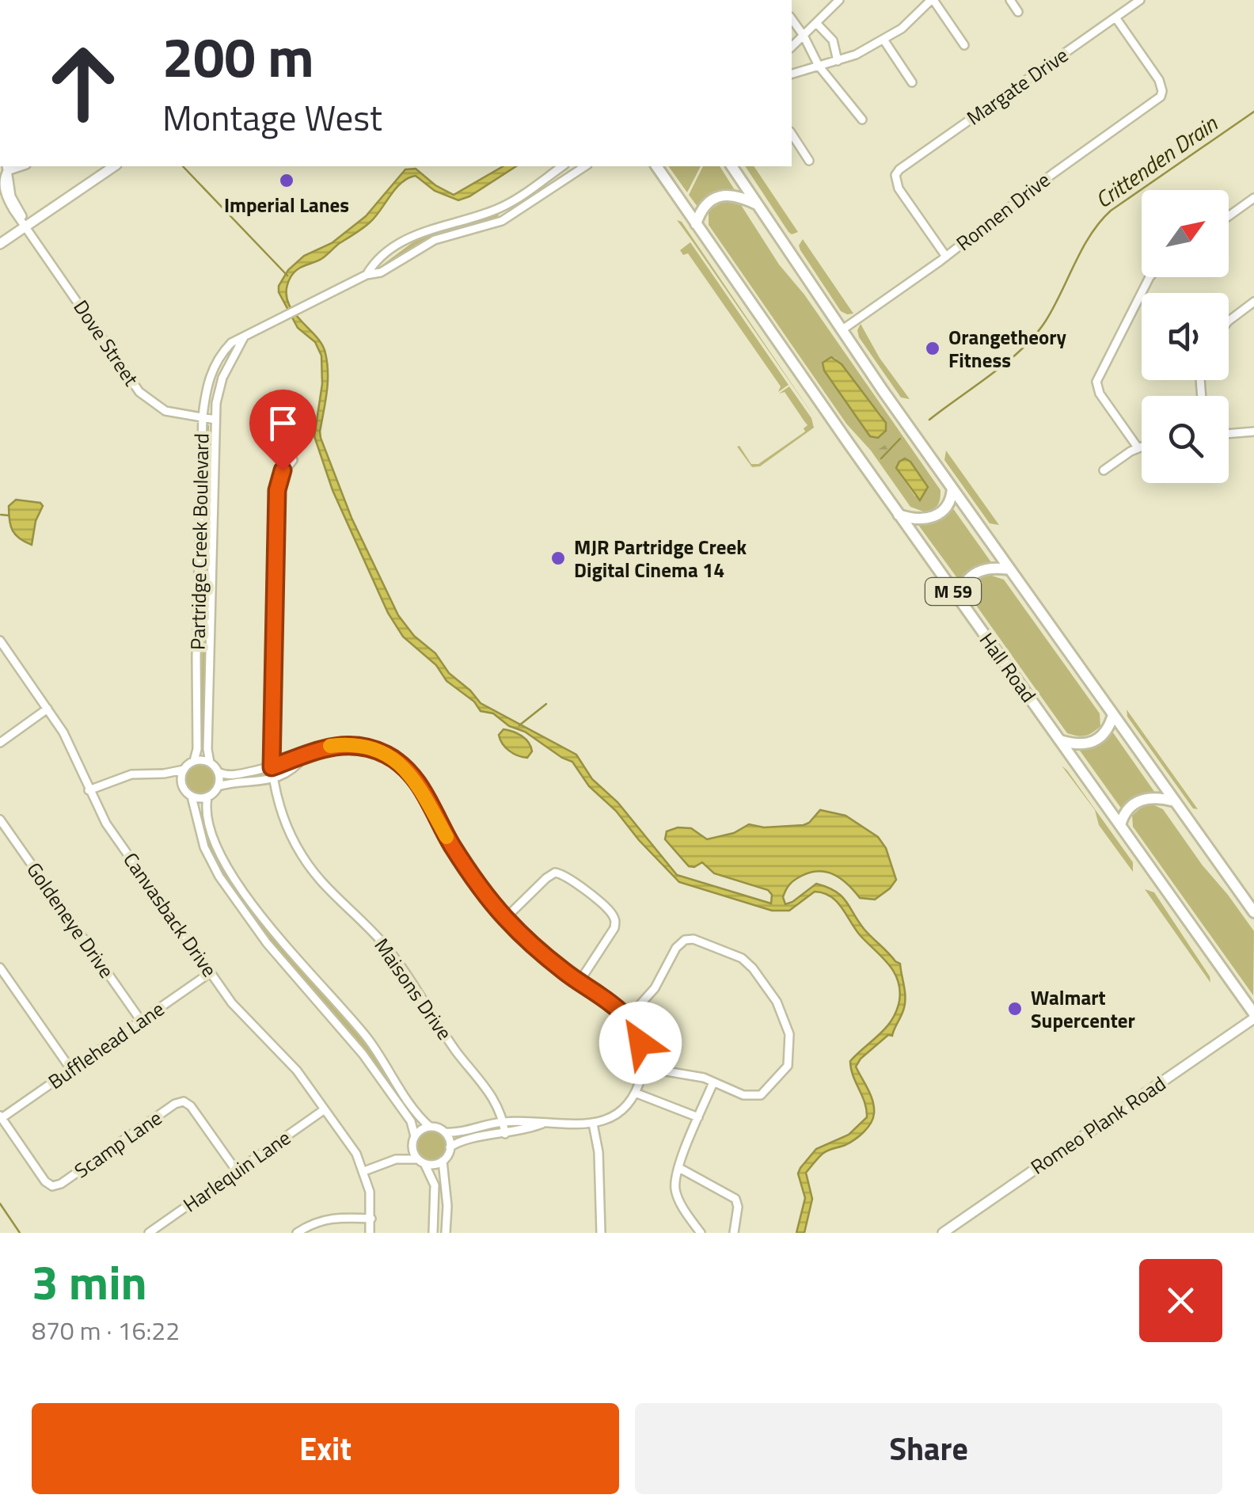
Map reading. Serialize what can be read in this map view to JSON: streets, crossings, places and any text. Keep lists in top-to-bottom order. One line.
{"streets":{"highway":["M 59","Hall Road"],"main road":["Romeo Plank Road"],"street":["Margate Drive","Ronnen Drive","Dove Street","Partridge Creek Boulevard","Canvasback Drive","Goldeneye Drive","Maisons Drive","Bufflehead Lane","Scamp Lane","Harlequin Lane"]},"crossings":[["Margate Drive","Ronnen Drive"],["Ronnen Drive","M 59"],["Dove Street","Partridge Creek Boulevard"],["Hall Road","Romeo Plank Road"],["Canvasback Drive","Bufflehead Lane"],["Canvasback Drive","Harlequin Lane"],["Goldeneye Drive","Bufflehead Lane"],["Bufflehead Lane","Scamp Lane"],["Scamp Lane","Harlequin Lane"]],"water":["Crittenden Drain"],"places":["Imperial Lanes","Orangetheory Fitness","MJR Partridge Creek Digital Cinema 14","Walmart Supercenter"],"north":"top right","page":{"turn":["200 m","Montage West"],"heading":["3 min","870 m · 16:22"],"buttons":["Exit","Share"]}}
